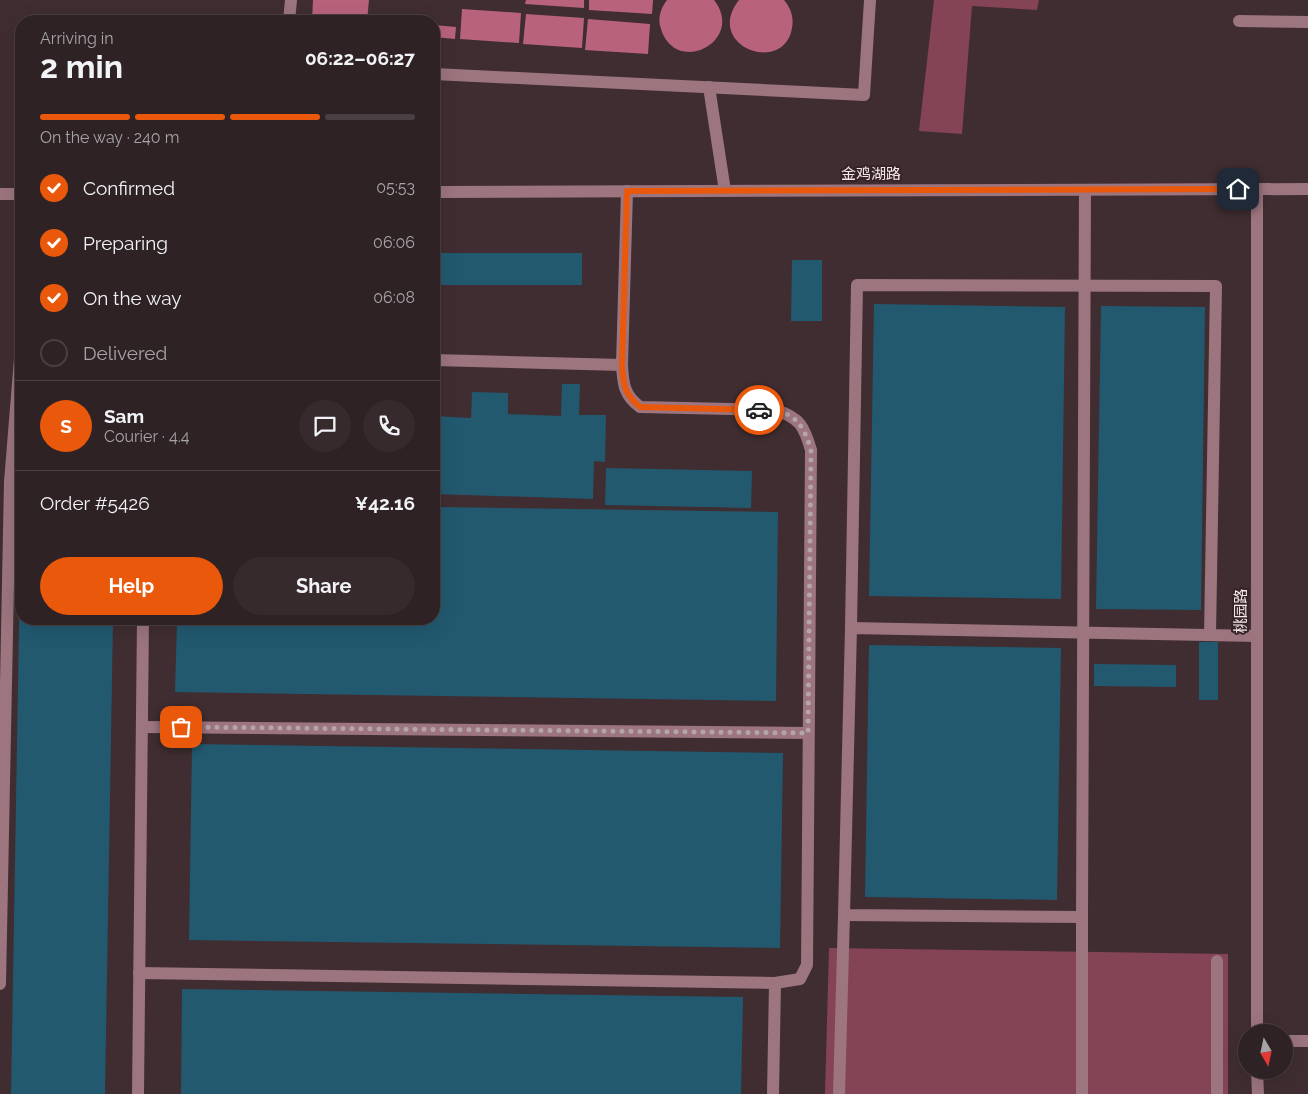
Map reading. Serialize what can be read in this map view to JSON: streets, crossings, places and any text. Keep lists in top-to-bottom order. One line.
{"streets":{"street":["金鸡湖路","桃园路"]},"crossings":[["金鸡湖路","桃园路"]],"north":"bottom","page":{"heading":["2 min","Arriving in","06:22–06:27"],"panel":["Sam","Courier · 4.4","Order #5426","¥42.16"],"bar":"On the way · 240 m","list":[["Confirmed","05:53"],["Preparing","06:06"],["On the way","06:08"],"Delivered"],"round":"S","buttons":["Help","Share"]}}
